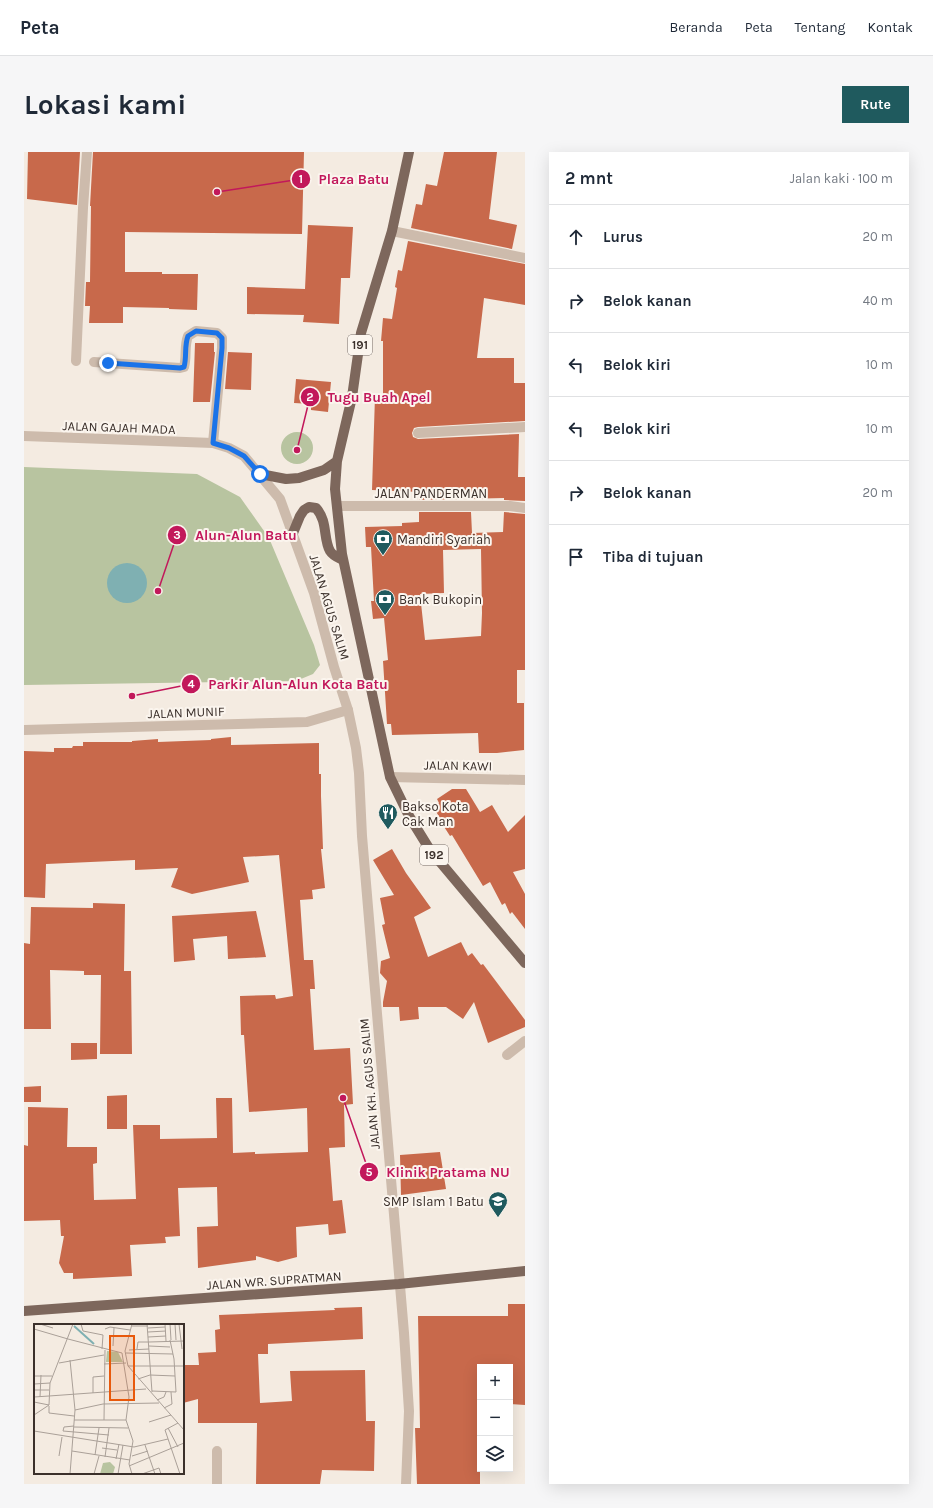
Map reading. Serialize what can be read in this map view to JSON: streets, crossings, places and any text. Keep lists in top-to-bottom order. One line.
{"streets":{"main road":["191","JALAN AGUS SALIM","192","JALAN WR. SUPRATMAN"],"street":["JALAN GAJAH MADA","JALAN PANDERMAN","JALAN MUNIF","JALAN KAWI","JALAN KH. AGUS SALIM"]},"crossings":[["191","JALAN AGUS SALIM"],["JALAN GAJAH MADA","JALAN AGUS SALIM"],["JALAN PANDERMAN","JALAN AGUS SALIM"],["JALAN AGUS SALIM","JALAN KAWI"],["JALAN AGUS SALIM","192"],["JALAN AGUS SALIM","JALAN KH. AGUS SALIM"],["JALAN MUNIF","JALAN KH. AGUS SALIM"],["JALAN KAWI","192"],["JALAN KH. AGUS SALIM","JALAN WR. SUPRATMAN"]],"places":{"other":["Plaza Batu","Tugu Buah Apel","Alun-Alun Batu","Parkir Alun-Alun Kota Batu","Klinik Pratama NU"],"bank":["Mandiri Syariah","Bank Bukopin"],"restaurant":["Bakso Kota Cak Man"],"school or university":["SMP Islam 1 Batu"]},"page":{"header":"Peta","nav":["Beranda","Peta","Tentang","Kontak"],"buttons":"Rute","title":"Lokasi kami","heading":["2 mnt","Jalan kaki · 100 m"],"list":[["Lurus","20 m"],["Belok kanan","40 m"],["Belok kiri","10 m"],["Belok kiri","10 m"],["Belok kanan","20 m"],"Tiba di tujuan"],"map_buttons":["+","−"]}}
